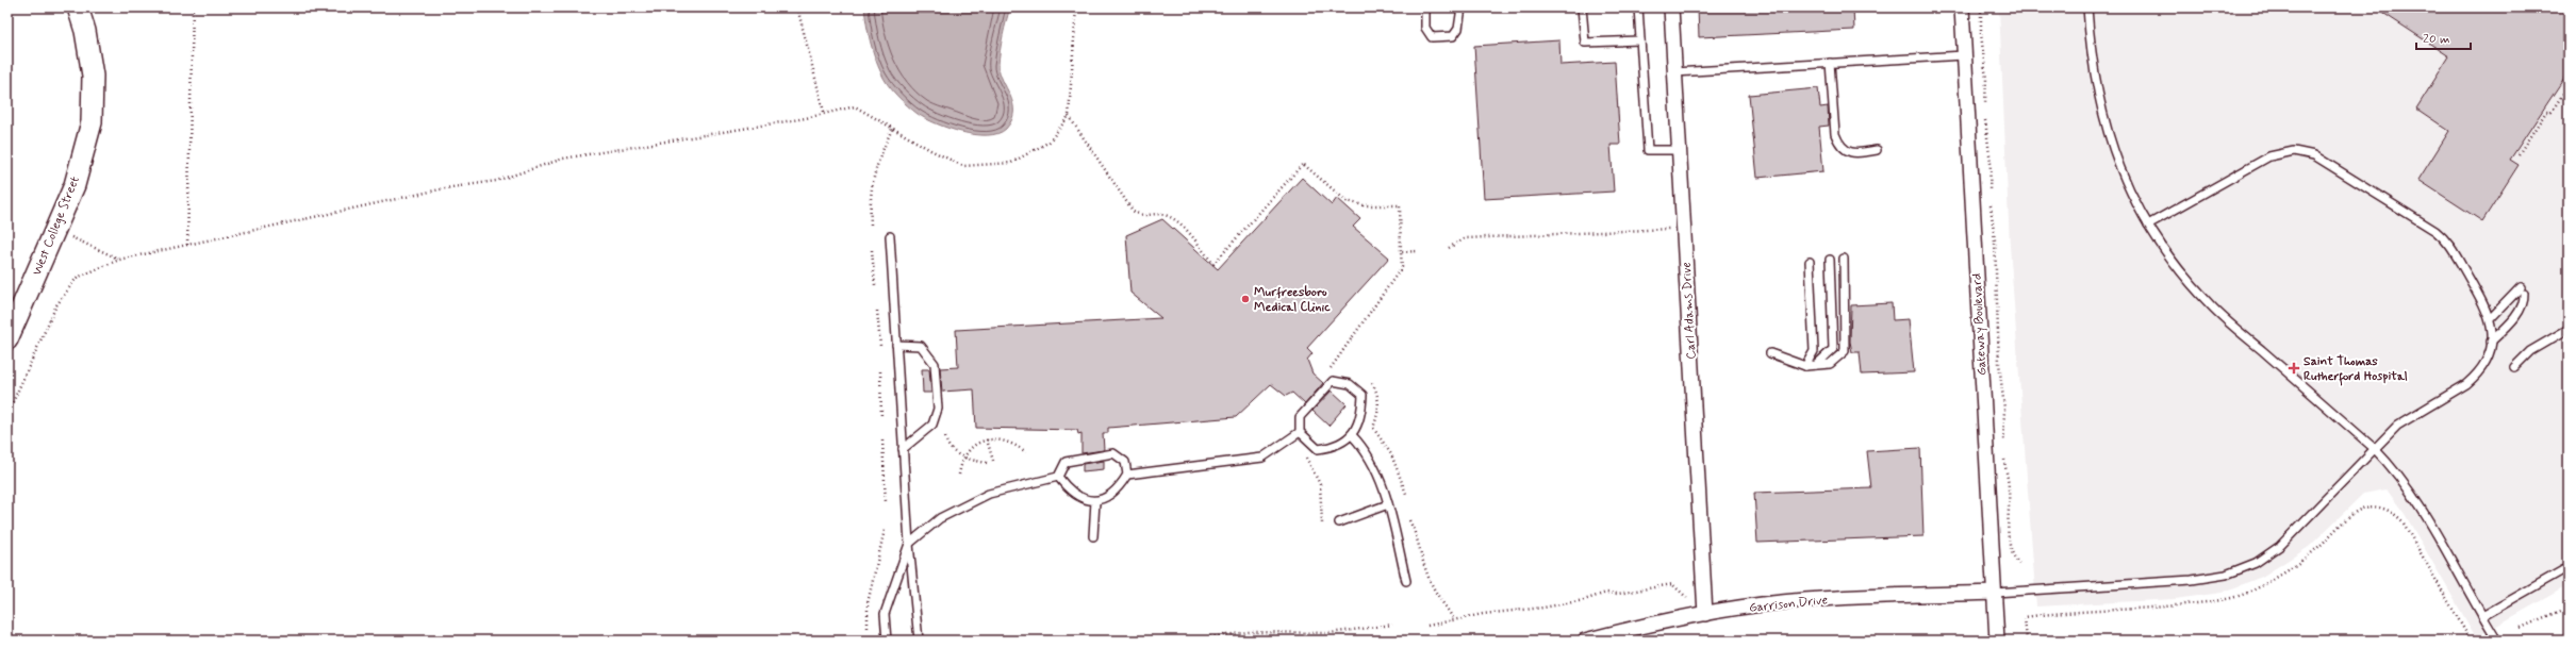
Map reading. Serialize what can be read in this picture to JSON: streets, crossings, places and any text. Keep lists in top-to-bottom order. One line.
{"streets":{"street":["West College Street","Carl Adams Drive","Gateway Boulevard","Garrison Drive"]},"crossings":[["Carl Adams Drive","Garrison Drive"],["Gateway Boulevard","Garrison Drive"]],"places":{"other":["Murfreesboro Medical Clinic"],"health":["Saint Thomas Rutherford Hospital"]},"scale_bar":"20 m"}
